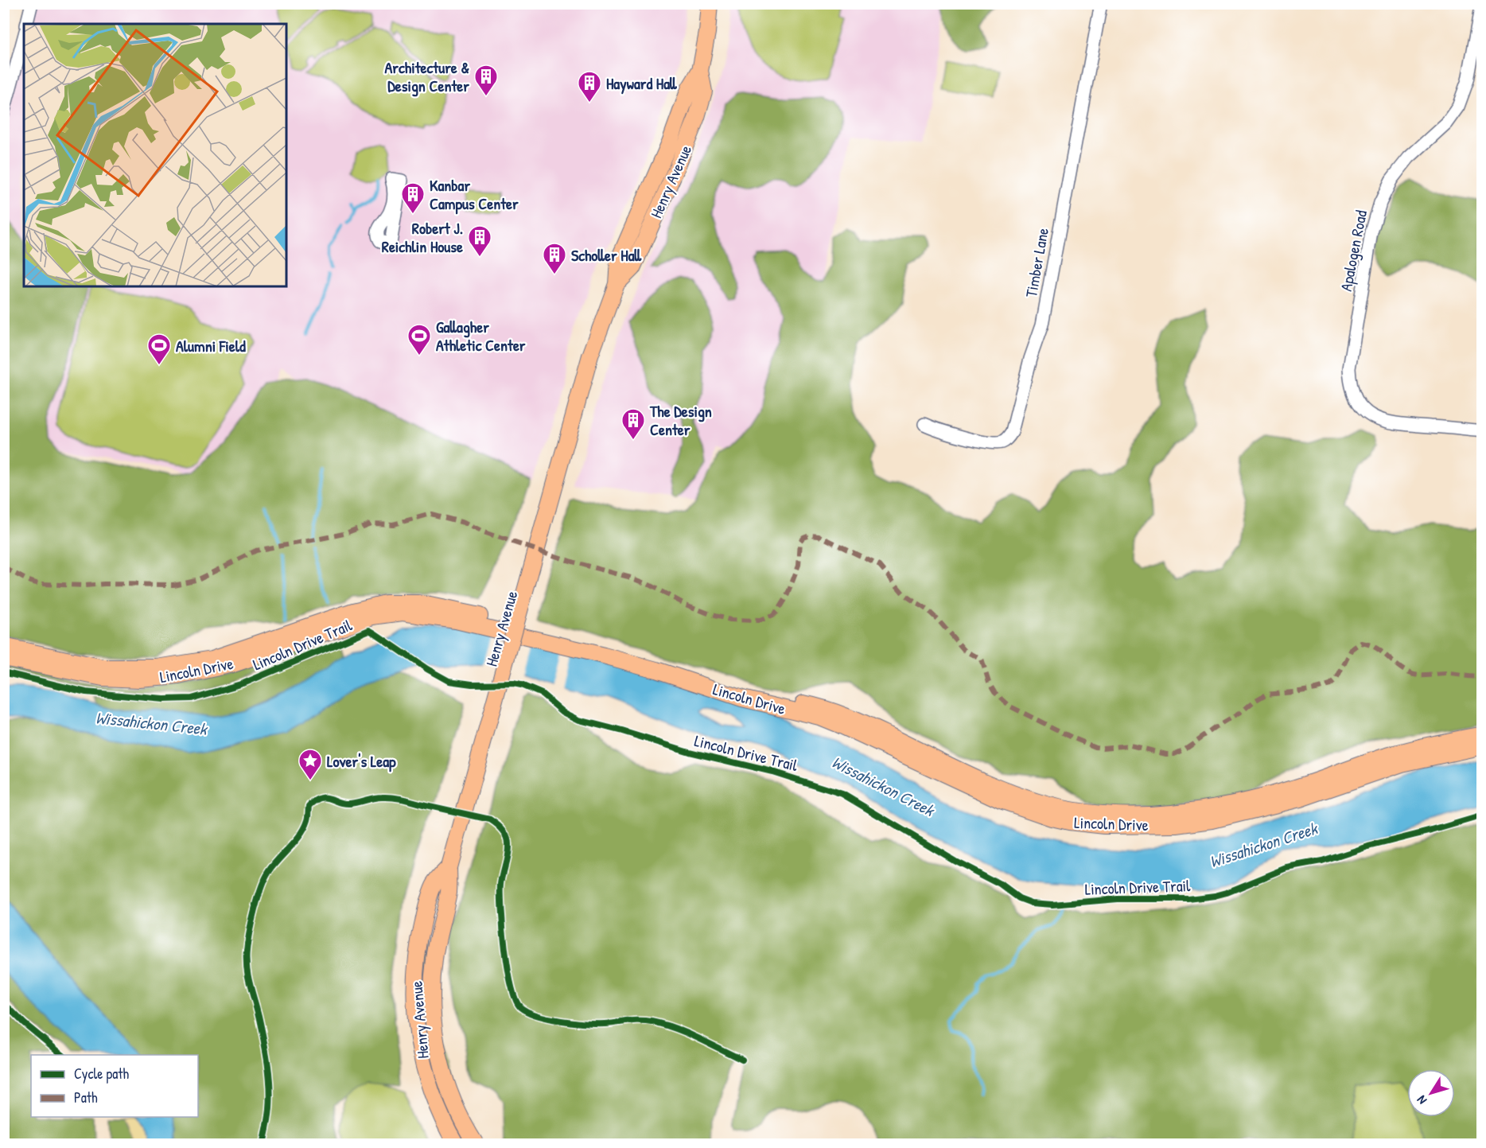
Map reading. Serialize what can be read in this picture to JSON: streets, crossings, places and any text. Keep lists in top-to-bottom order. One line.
{"streets":{"main road":["Henry Avenue","Lincoln Drive"],"street":["Apalogen Road","Timber Lane"],"cycle path":["Lincoln Drive Trail"]},"water":["Wissahickon Creek"],"places":{"building":["Architecture & Design Center","Hayward Hall","Kanbar Campus Center","Robert J. Reichlin House","Scholler Hall","The Design Center"],"sports":["Gallagher Athletic Center","Alumni Field"],"place":["Lover's Leap"]},"legend":["Cycle path","Path"],"north":"bottom left"}
